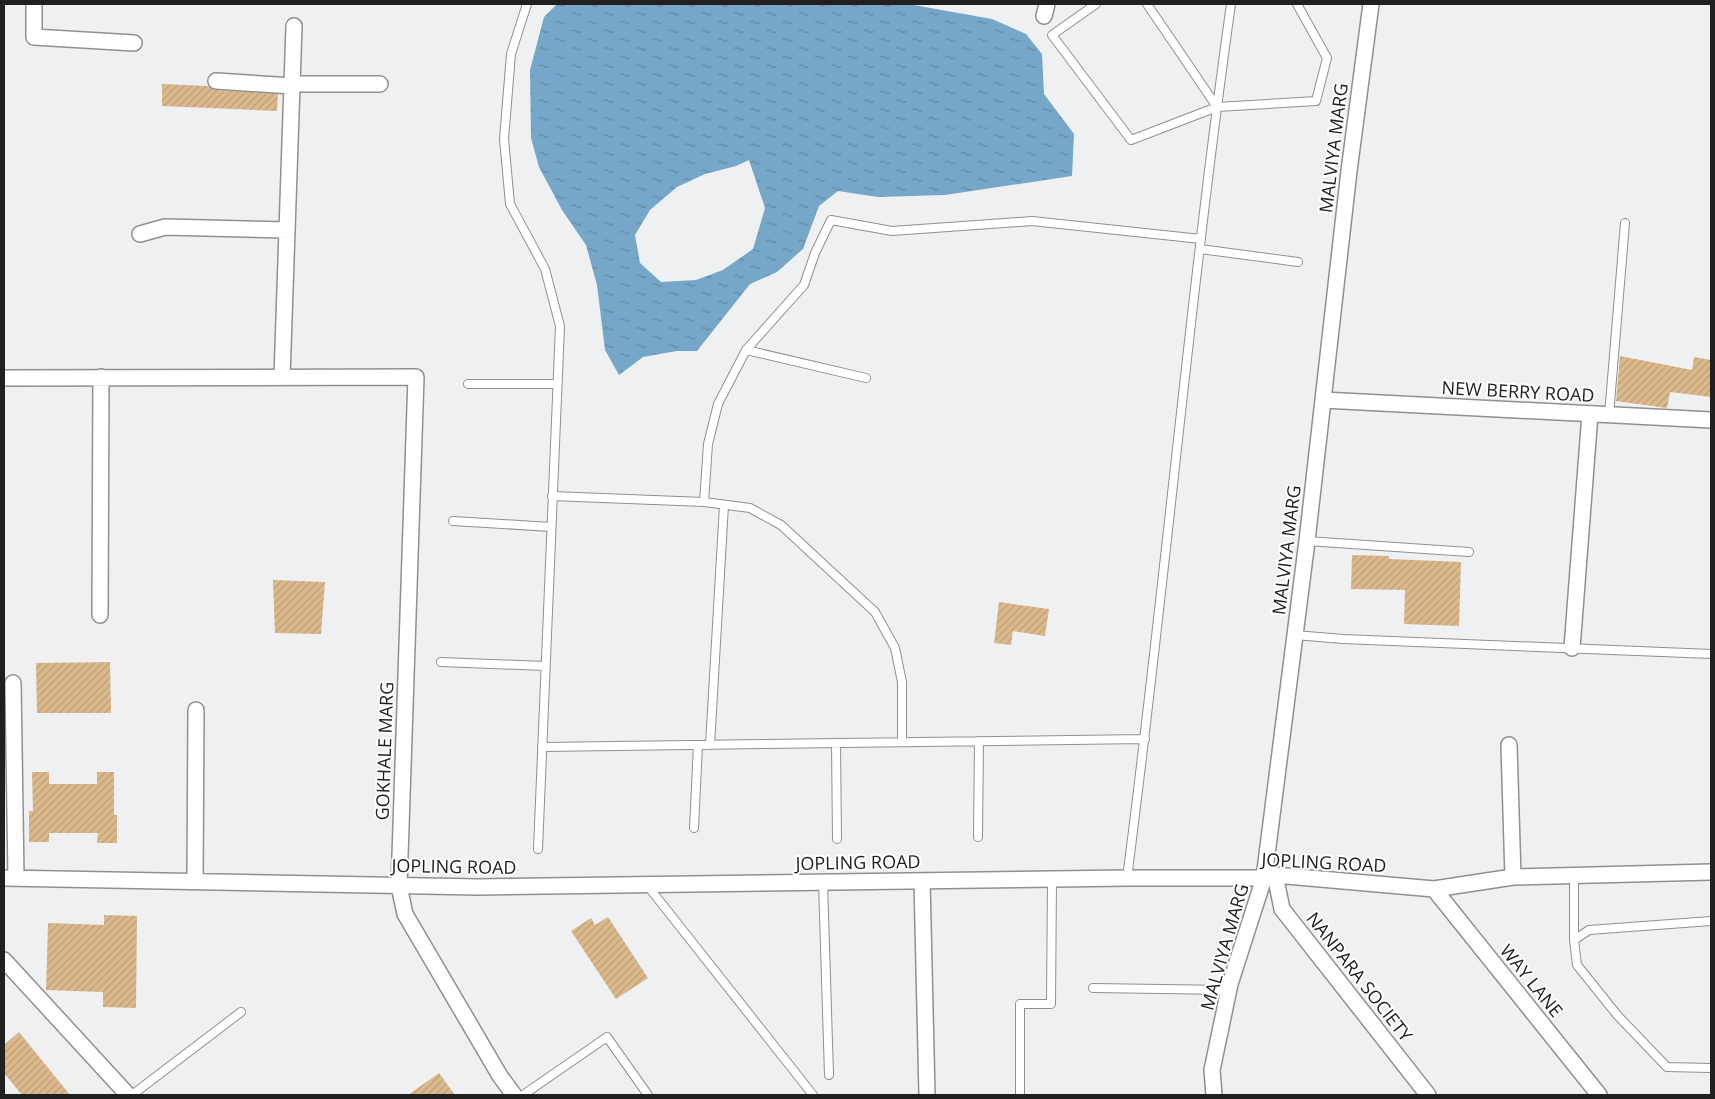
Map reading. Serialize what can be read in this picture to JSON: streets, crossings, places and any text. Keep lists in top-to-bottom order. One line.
{"streets":{"street":["MALVIYA MARG","NEW BERRY ROAD","GOKHALE MARG","JOPLING ROAD","NANPARA SOCIETY","WAY LANE"]},"crossings":[["MALVIYA MARG","NEW BERRY ROAD"],["MALVIYA MARG","JOPLING ROAD"],["MALVIYA MARG","NANPARA SOCIETY"],["GOKHALE MARG","JOPLING ROAD"],["JOPLING ROAD","NANPARA SOCIETY"],["JOPLING ROAD","WAY LANE"]]}
